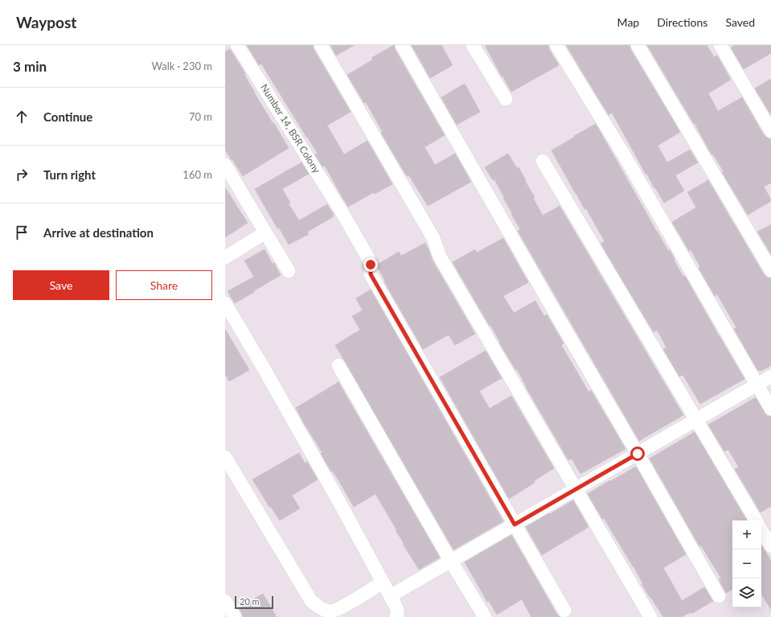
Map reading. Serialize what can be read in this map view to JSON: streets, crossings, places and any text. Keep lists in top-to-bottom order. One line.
{"streets":{"street":["Number 14, BSR Colony"]},"scale_bar":"20 m","page":{"header":"Waypost","nav":["Map","Directions","Saved"],"heading":["3 min","Walk · 230 m"],"list":[["Continue","70 m"],["Turn right","160 m"],"Arrive at destination"],"buttons":["Save","Share"],"map_buttons":["+","−"],"scale":"20 m"}}
